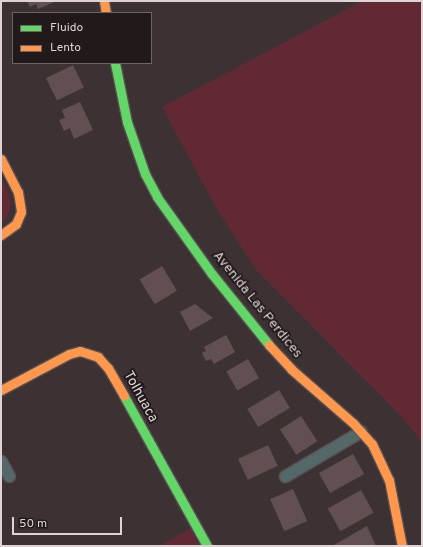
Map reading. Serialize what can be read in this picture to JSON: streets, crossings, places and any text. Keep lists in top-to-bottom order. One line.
{"streets":{"street":["Avenida Las Perdices","Tolhuaca"]},"legend":["Fluido","Lento"],"scale_bar":"50 m"}
